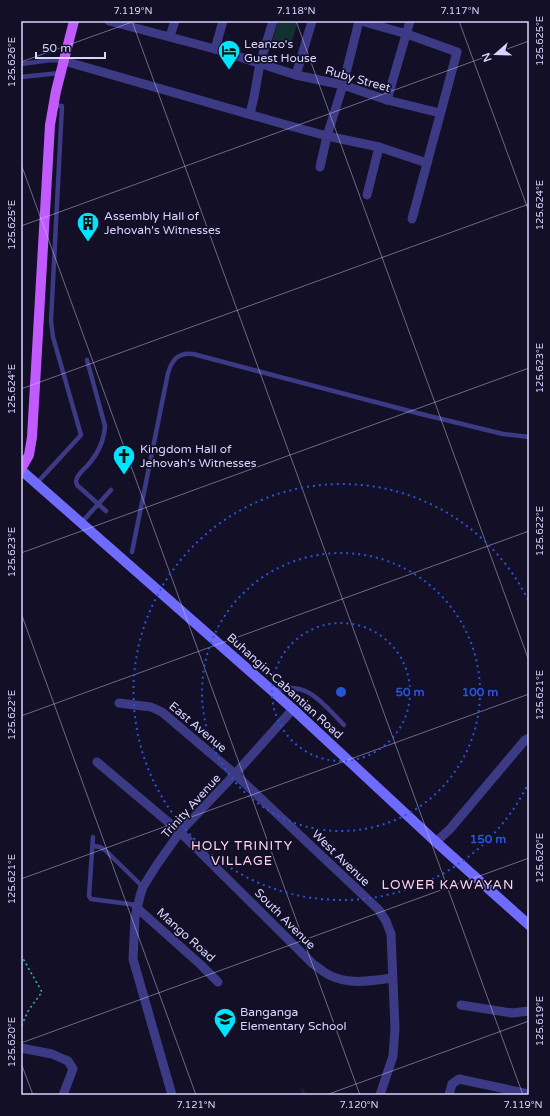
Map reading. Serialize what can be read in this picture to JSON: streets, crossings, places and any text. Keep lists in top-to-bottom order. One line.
{"streets":{"main road":["Buhangin-Cabantian Road"],"street":["Ruby Street","East Avenue","Trinity Avenue","West Avenue","South Avenue","Mango Road"]},"crossings":[["Buhangin-Cabantian Road","Trinity Avenue"],["East Avenue","Trinity Avenue"],["East Avenue","West Avenue"],["Trinity Avenue","West Avenue"],["Trinity Avenue","South Avenue"],["Trinity Avenue","Mango Road"],["West Avenue","South Avenue"]],"districts":["HOLY TRINITY VILLAGE","LOWER KAWAYAN"],"places":{"hotel":["Leanzo's Guest House"],"building":["Assembly Hall of Jehovah's Witnesses"],"church":["Kingdom Hall of Jehovah's Witnesses"],"school or university":["Banganga Elementary School"]},"scale_bar":"50 m","north":"left","coordinates":["7.119°N","7.118°N","7.117°N","125.625°E","125.626°E","125.624°E","125.623°E","125.622°E","125.621°E","125.620°E","125.619°E","7.121°N","7.120°N"],"rings":["50 m","100 m","150 m"]}
